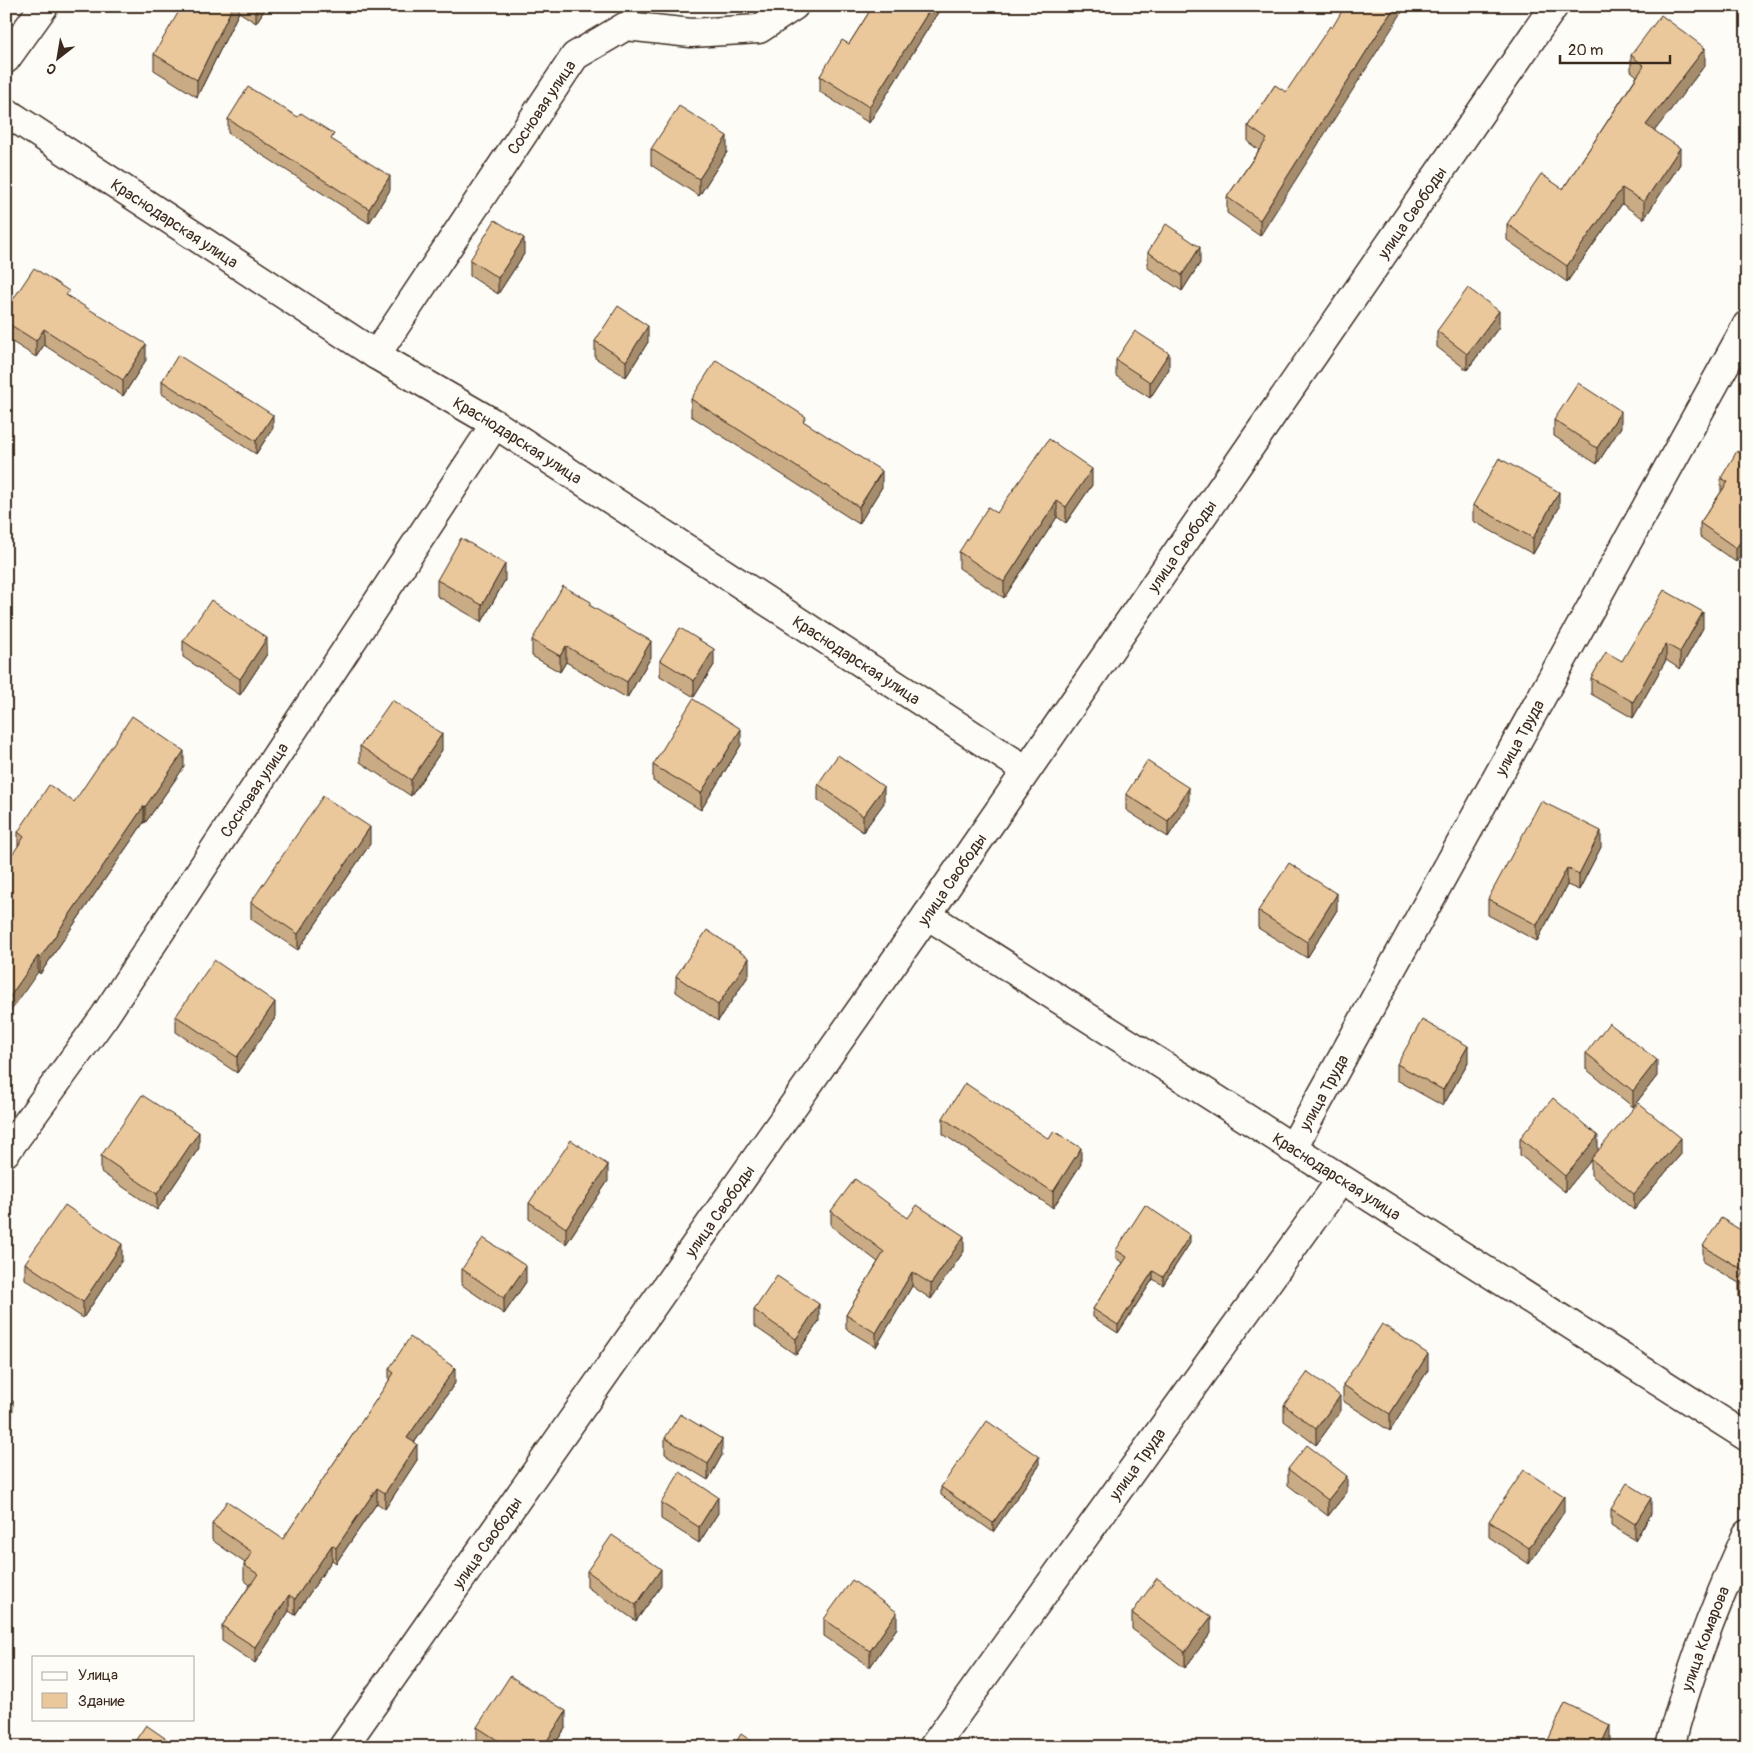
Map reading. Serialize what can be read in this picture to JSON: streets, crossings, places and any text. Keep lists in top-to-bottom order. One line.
{"streets":{"street":["Сосновая улица","улица Свободы","Краснодарская улица","улица Труда","улица Комарова"]},"crossings":[["Сосновая улица","Краснодарская улица"],["улица Свободы","Краснодарская улица"],["Краснодарская улица","улица Труда"]],"legend":["Улица","Здание"],"scale_bar":"20 m","north":"bottom left"}
